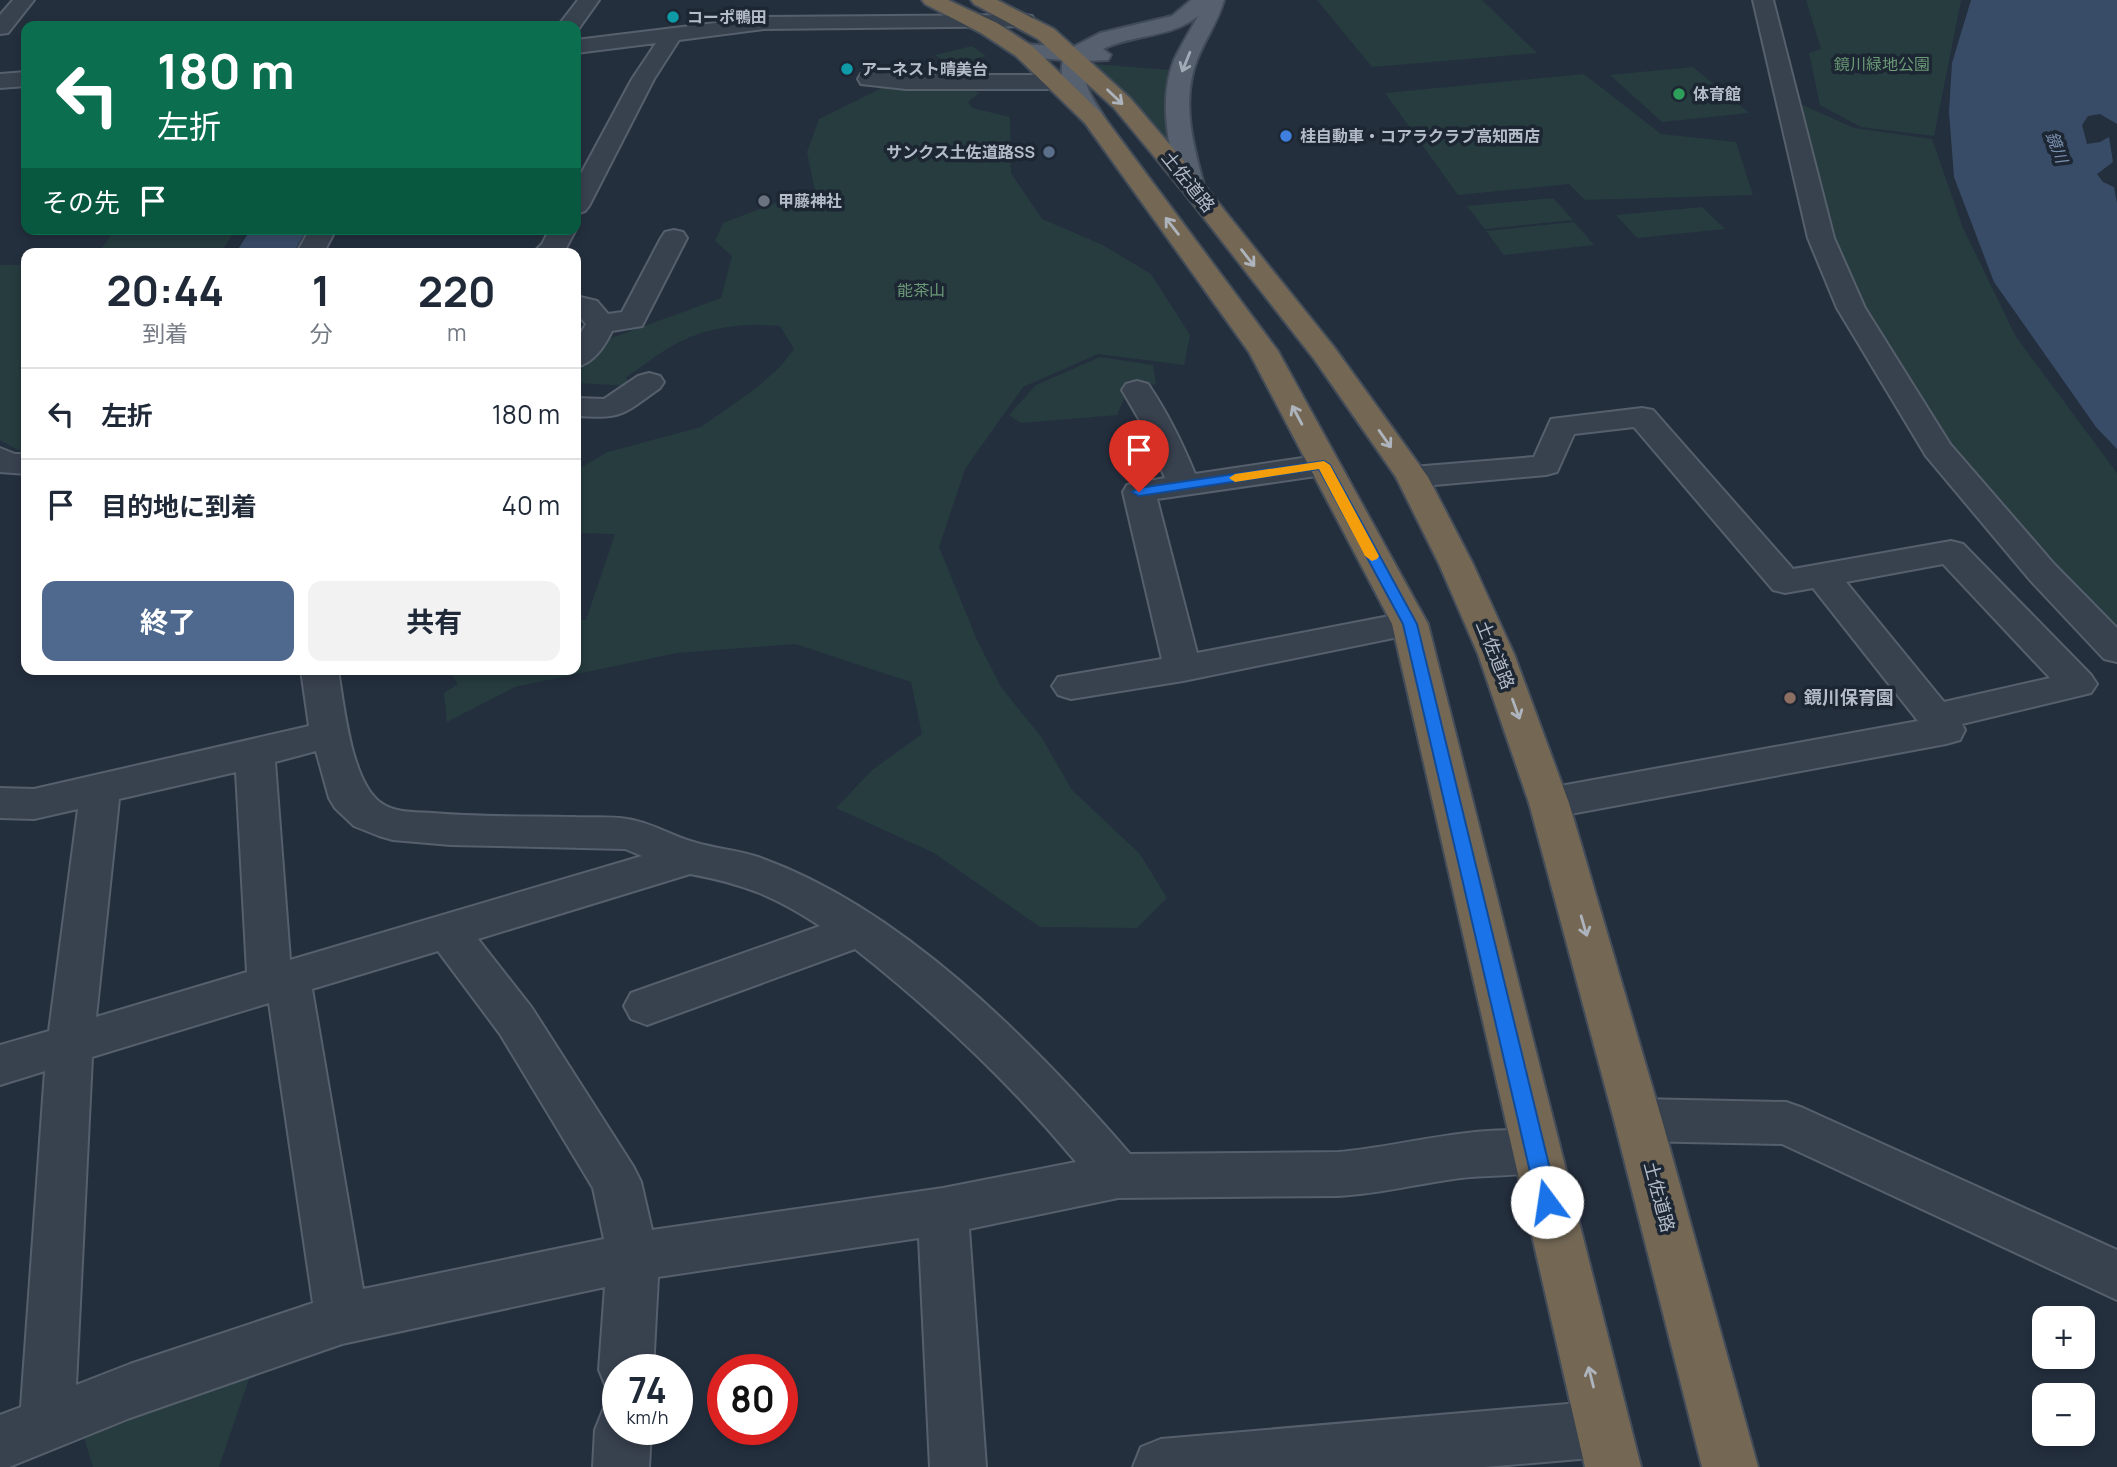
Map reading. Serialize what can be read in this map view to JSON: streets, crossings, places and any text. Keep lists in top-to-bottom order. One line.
{"streets":{"highway":["土佐道路"]},"water":["鏡川"],"parks":["鏡川緑地公園","能茶山"],"places":["コーポ鴨田","アーネスト晴美台","体育館","桂自動車・コアラクラブ高知西店","サンクス土佐道路SS","甲藤神社","鏡川保育園"],"page":{"turn":["180 m","左折"],"then":"その先","eta":["20:44","到着","1","分","220","m"],"list":[{"name":"左折","value":"180 m"},{"name":"目的地に到着","value":"40 m"}],"buttons":["終了","共有"],"map_buttons":["+","−"],"speed":"74 km/h","limit":"80"}}
